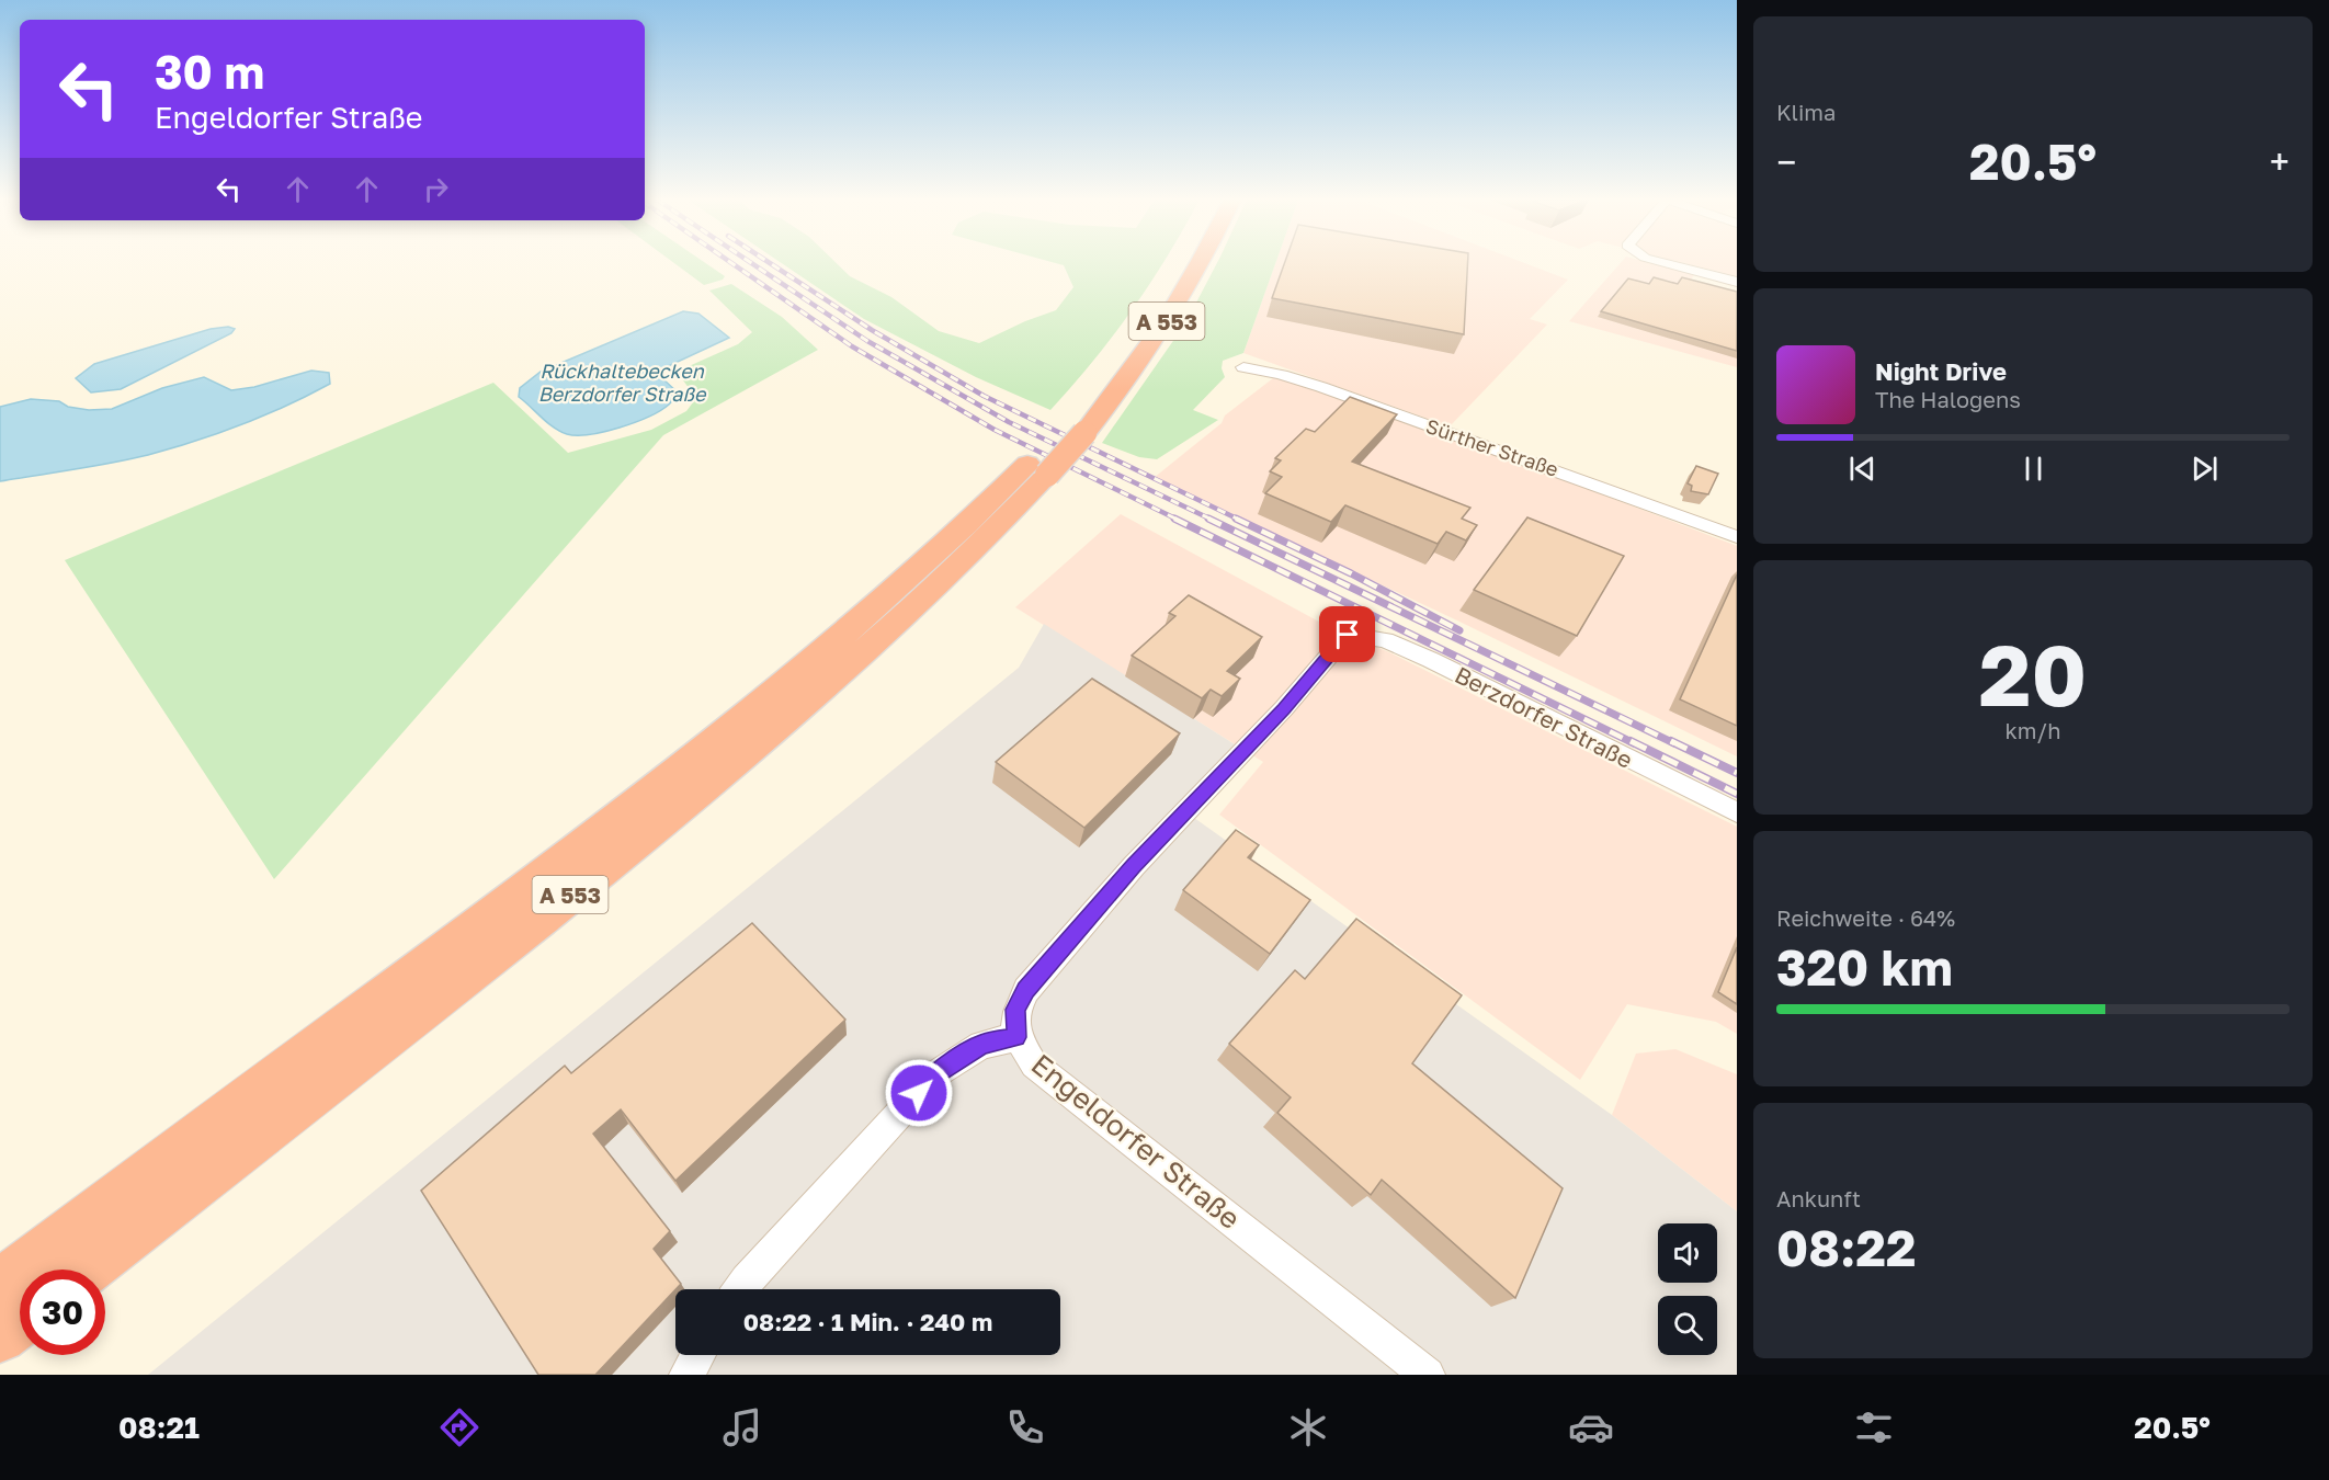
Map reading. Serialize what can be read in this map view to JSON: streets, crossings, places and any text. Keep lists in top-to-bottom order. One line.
{"streets":{"highway":["A 553"],"street":["Sürther Straße","Berzdorfer Straße","Engeldorfer Straße"]},"crossings":[["Berzdorfer Straße","Engeldorfer Straße"]],"water":["Rückhaltebecken Berzdorfer Straße"],"page":{"tile":["Klima",["20","km/h"],["Reichweite · 64%","320 km"],["Ankunft","08:22"]],"turn":["30 m","Engeldorfer Straße"],"heat":["−","20.5°","+"],"song":["Night Drive","The Halogens"],"limit":"30","trip":"08:22 · 1 Min. · 240 m","tabs":["08:21","20.5°"]}}
